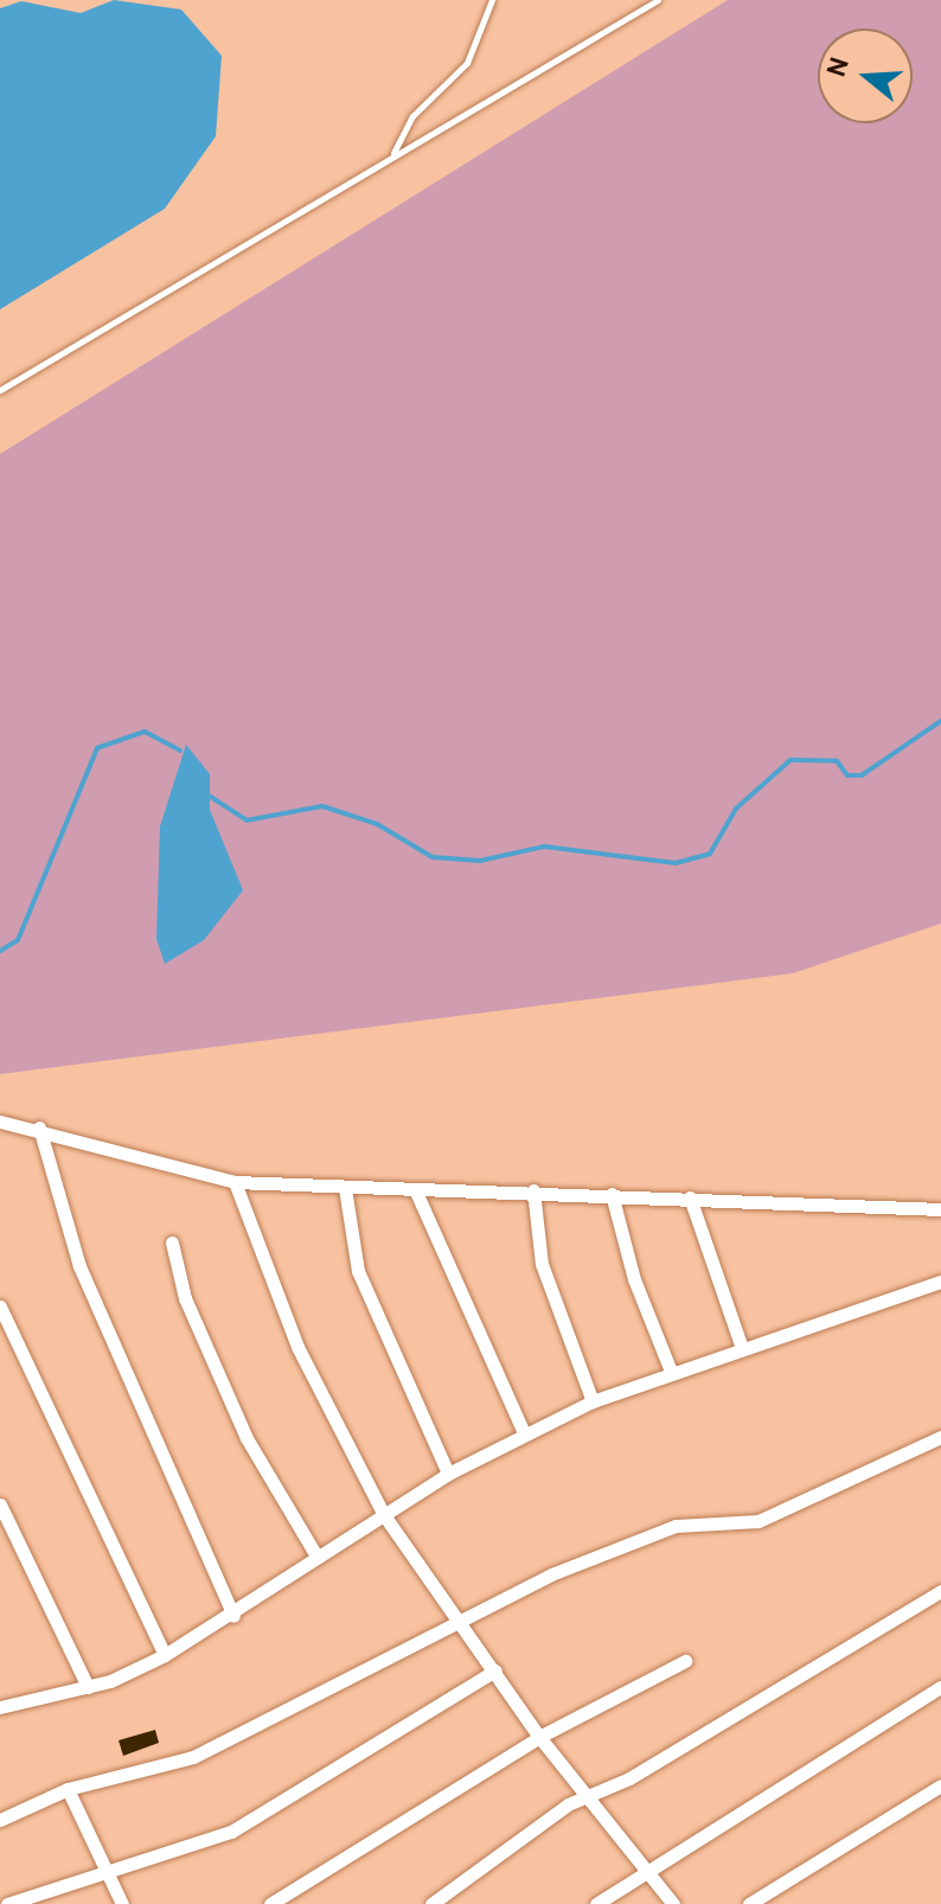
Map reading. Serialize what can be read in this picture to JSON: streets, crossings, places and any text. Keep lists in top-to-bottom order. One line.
{"north":"left"}
